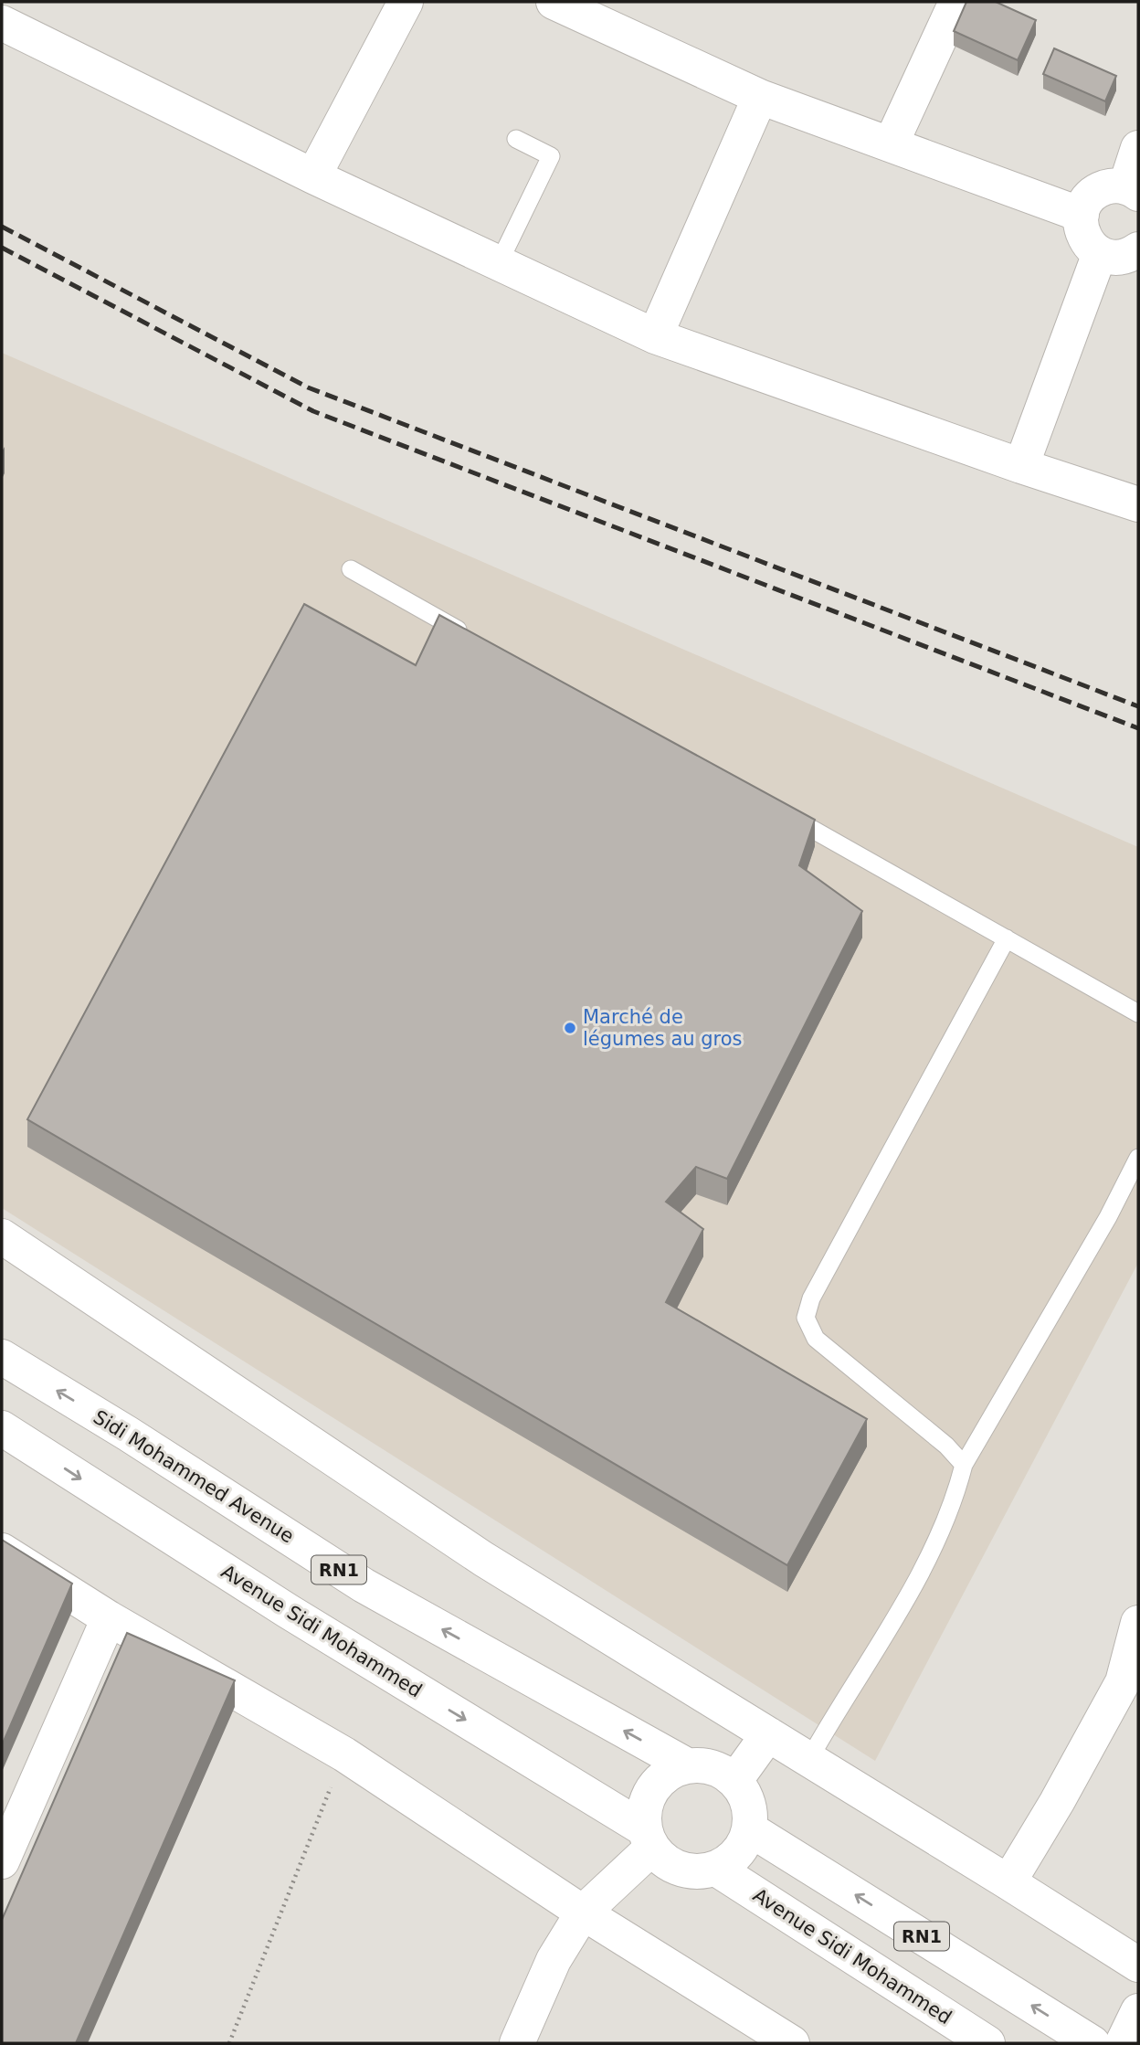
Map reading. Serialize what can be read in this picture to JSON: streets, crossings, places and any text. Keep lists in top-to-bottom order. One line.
{"streets":{"street":["Sidi Mohammed Avenue","RN1","Avenue Sidi Mohammed"]},"crossings":[["Sidi Mohammed Avenue","RN1"],["Sidi Mohammed Avenue","Avenue Sidi Mohammed"],["RN1","Avenue Sidi Mohammed"]],"places":["Marché de légumes au gros"]}
